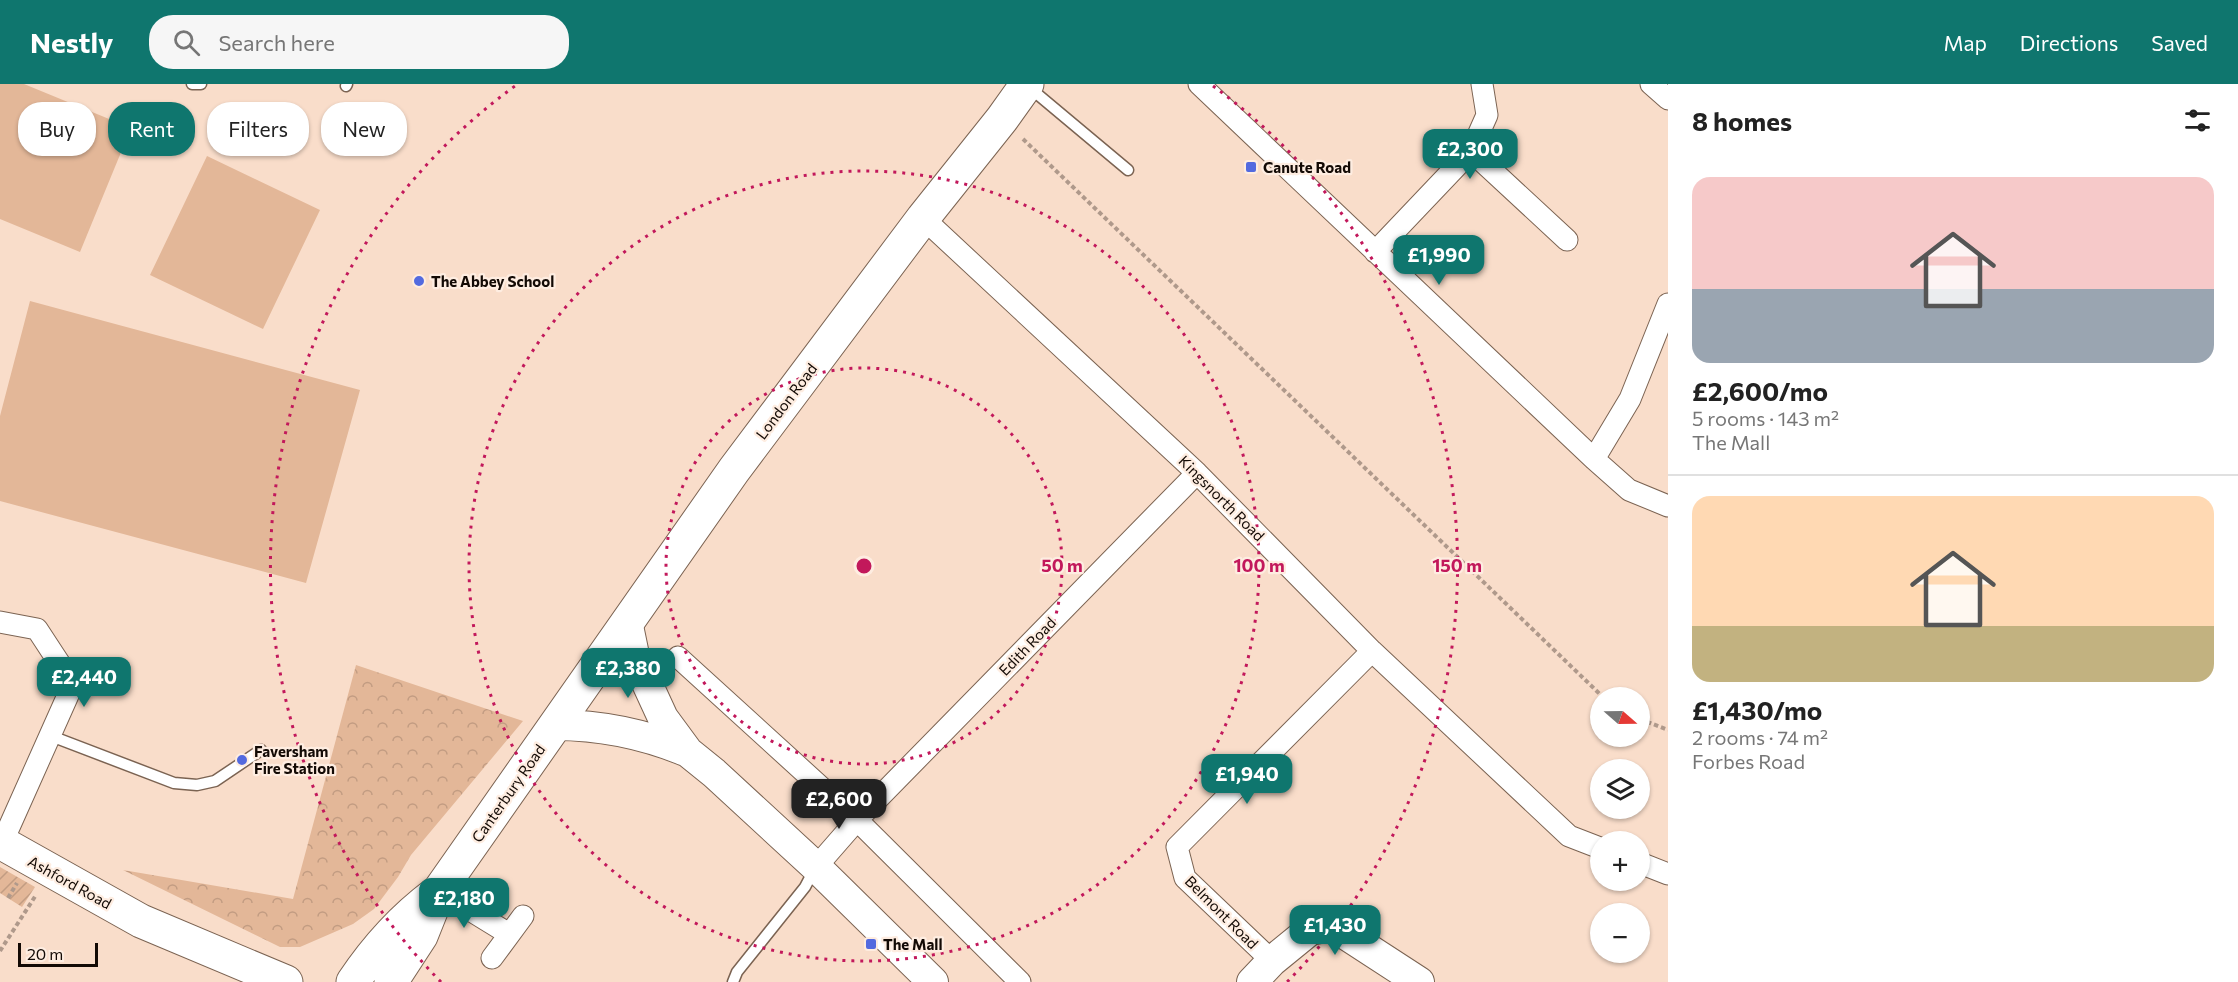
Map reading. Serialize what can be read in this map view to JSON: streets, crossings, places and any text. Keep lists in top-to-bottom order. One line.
{"streets":{"main road":["London Road","Canterbury Road","Ashford Road"],"street":["Kingsnorth Road","Edith Road","Belmont Road"]},"crossings":[["London Road","Kingsnorth Road"],["London Road","Canterbury Road"],["Kingsnorth Road","Edith Road"],["Kingsnorth Road","Belmont Road"]],"places":{"transit":["Canute Road","The Mall"],"other":["The Abbey School","Faversham Fire Station"]},"scale_bar":"20 m","north":"right","page":{"header":"Nestly","search":"Search here","nav":["Map","Directions","Saved"],"heading":"8 homes","chip":["Buy","Rent","Filters","New"],"price":["£2,300","£1,990","£2,380","£2,440","£1,940","£2,600","£2,180","£1,430"],"list":[{"name":"£2,600/mo","note":"5 rooms · 143 m² · The Mall"},{"name":"£1,430/mo","note":"2 rooms · 74 m² · Forbes Road"}],"map_buttons":["+","−"],"scale":"20 m"},"rings":["50 m","100 m","150 m"]}
